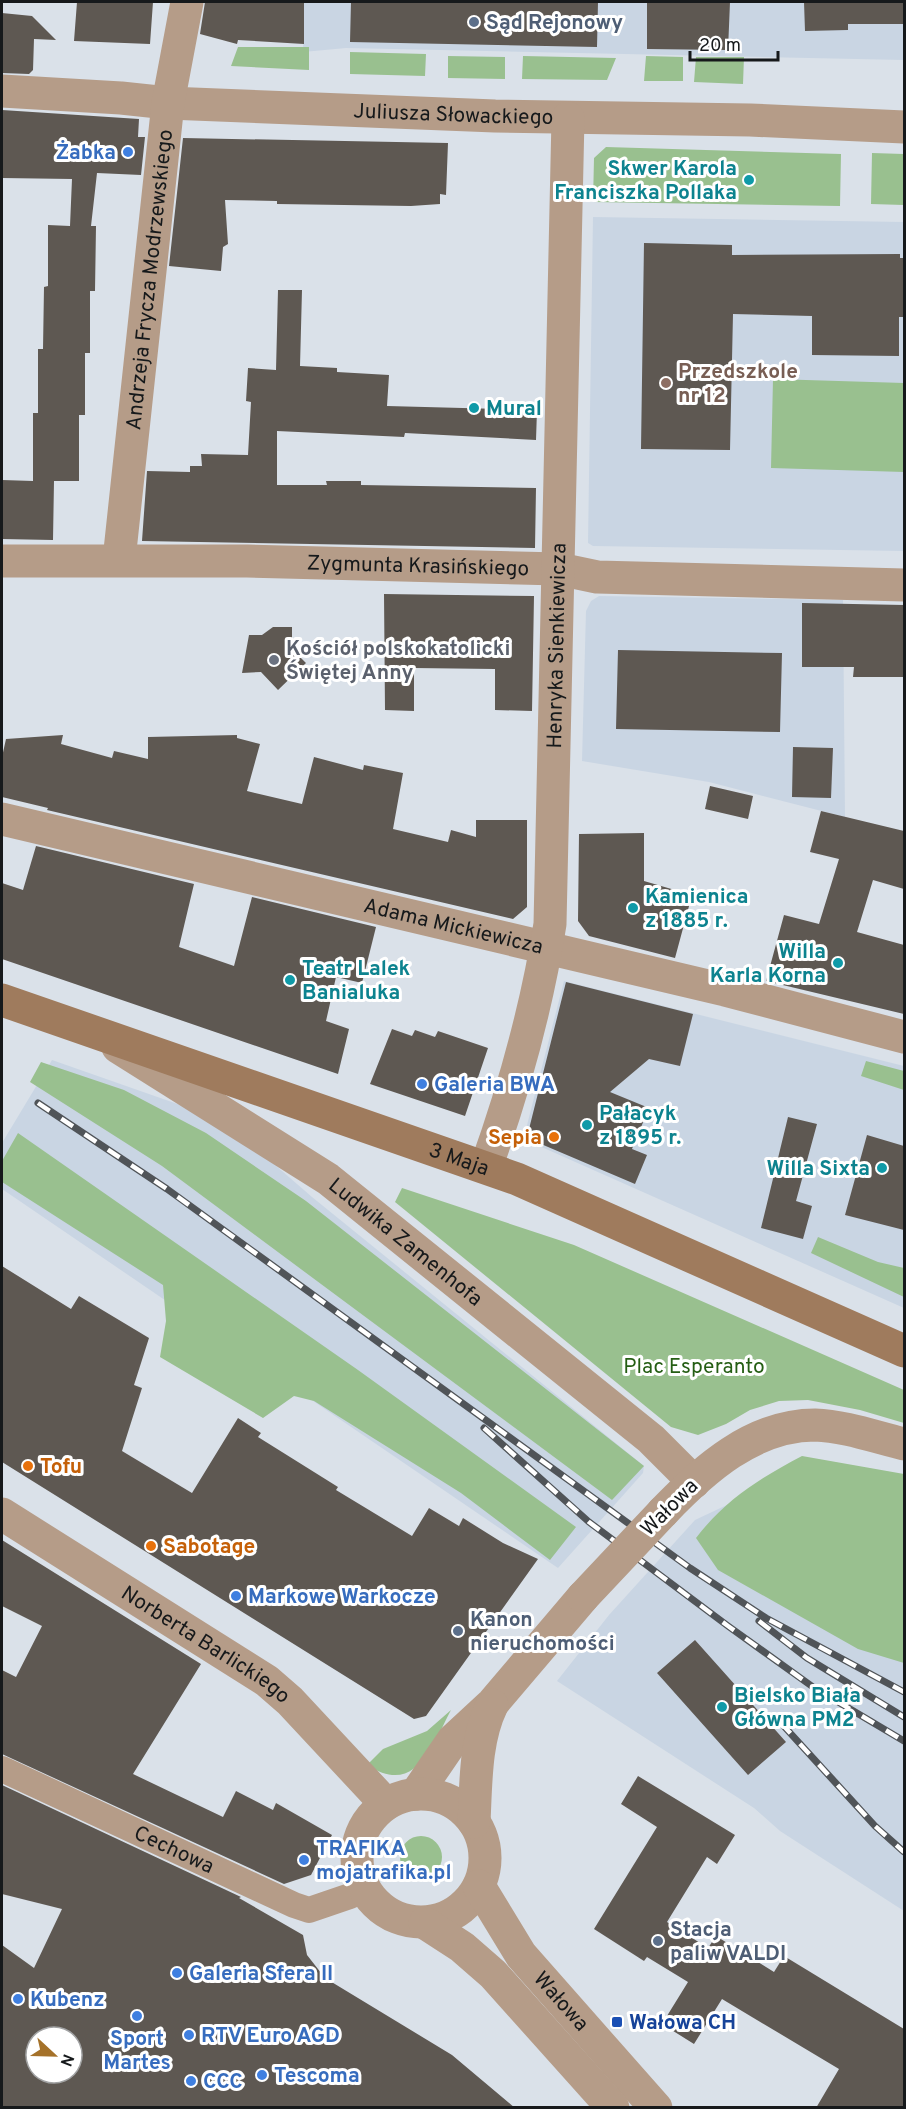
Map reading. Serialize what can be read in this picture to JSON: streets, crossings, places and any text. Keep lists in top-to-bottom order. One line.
{"streets":{"main road":["3 Maja"],"street":["Juliusza Słowackiego","Andrzeja Frycza Modrzewskiego","Zygmunta Krasińskiego","Henryka Sienkiewicza","Adama Mickiewicza","Ludwika Zamenhofa","Wałowa","Norberta Barlickiego","Cechowa"]},"crossings":[["Juliusza Słowackiego","Andrzeja Frycza Modrzewskiego"],["Juliusza Słowackiego","Henryka Sienkiewicza"],["Andrzeja Frycza Modrzewskiego","Zygmunta Krasińskiego"],["Zygmunta Krasińskiego","Henryka Sienkiewicza"],["Henryka Sienkiewicza","Adama Mickiewicza"],["Henryka Sienkiewicza","3 Maja"],["3 Maja","Ludwika Zamenhofa"],["Ludwika Zamenhofa","Wałowa"],["Wałowa","Norberta Barlickiego"]],"parks":["Plac Esperanto"],"places":{"other":["Sąd Rejonowy","Żabka","Skwer Karola Franciszka Pollaka","Przedszkole nr 12","Mural","Kościół polskokatolicki Świętej Anny","Kamienica z 1885 r.","Willa Karla Korna","Teatr Lalek Banialuka","Galeria BWA","Pałacyk z 1895 r.","Sepia","Willa Sixta","Tofu","Sabotage","Markowe Warkocze","Kanon nieruchomości","Bielsko Biała Główna PM2","TRAFIKA mojatrafika.pl","Stacja paliw VALDI","Galeria Sfera II","Kubenz","Sport Martes","RTV Euro AGD","Tescoma","CCC"],"transit":["Wałowa CH"]},"scale_bar":"20 m","north":"right"}
